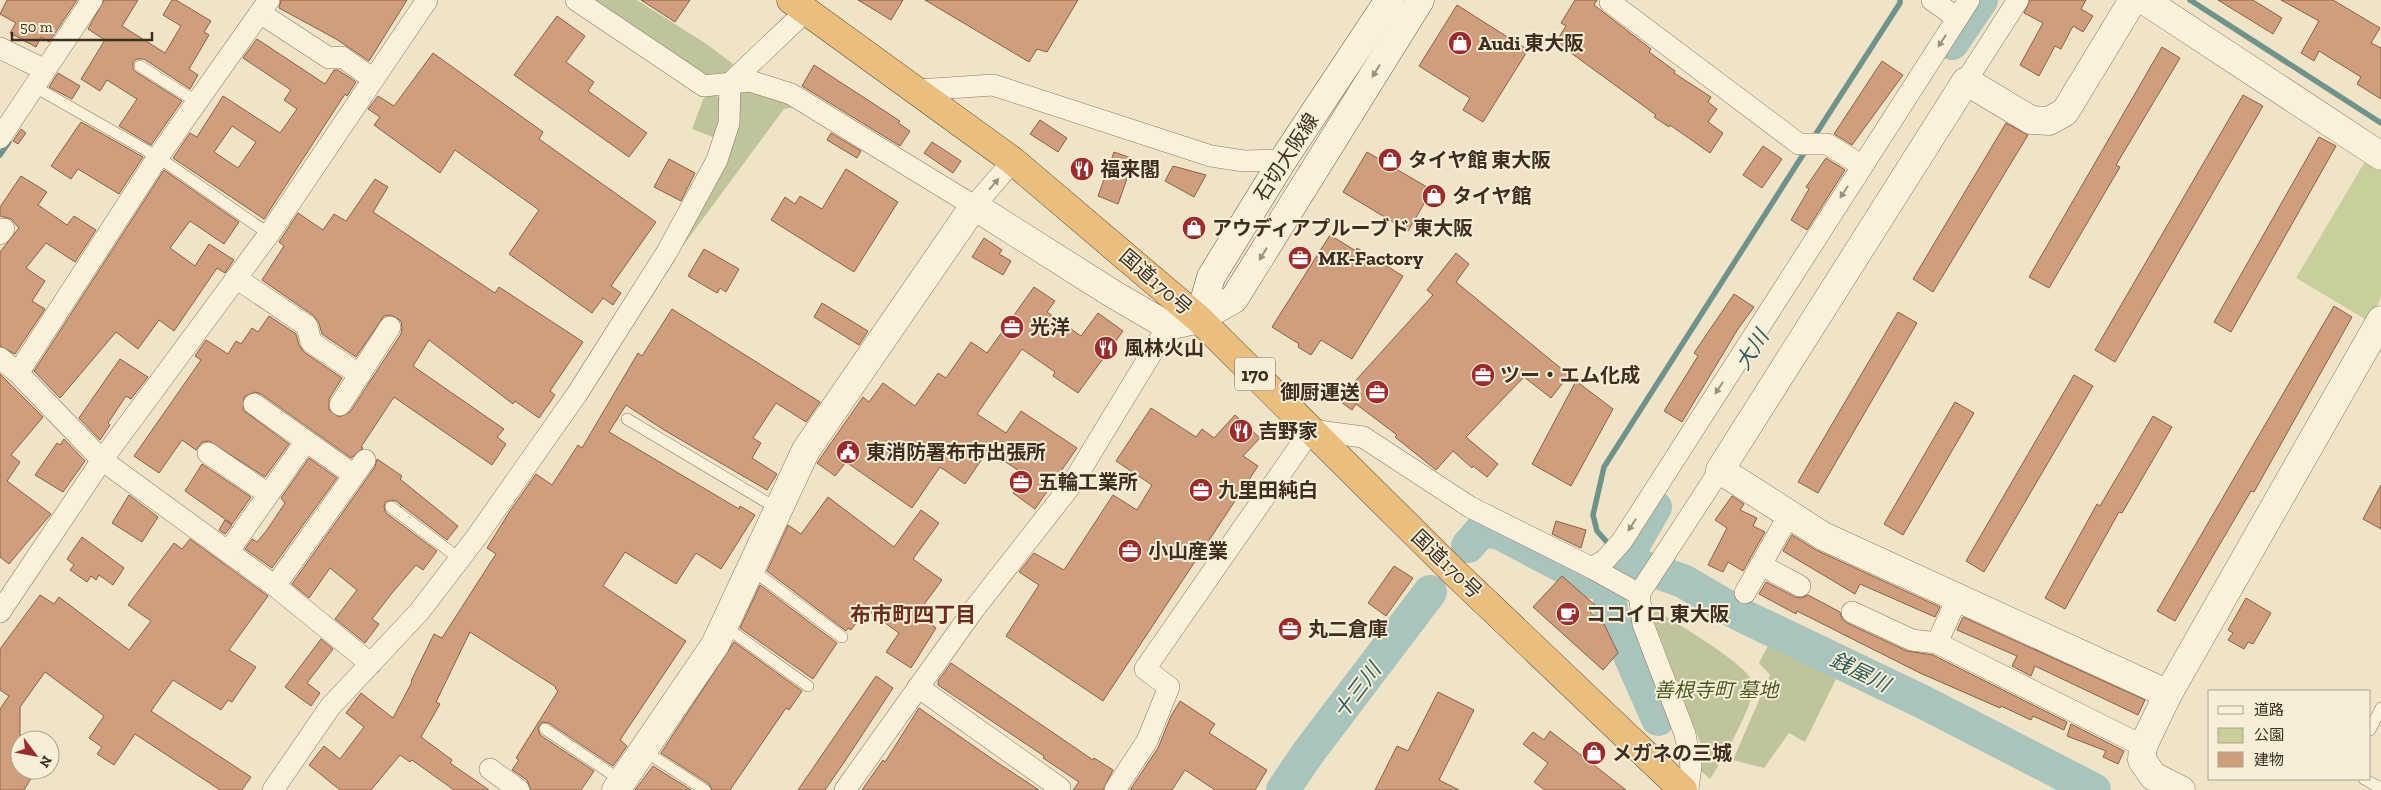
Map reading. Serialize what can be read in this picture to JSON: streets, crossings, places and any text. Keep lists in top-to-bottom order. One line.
{"streets":{"highway":["国道170号","170"],"street":["石切大阪線"]},"crossings":[["石切大阪線","国道170号"]],"districts":["布市町四丁目"],"water":["大川","銭屋川","十三川"],"parks":["善根寺町 墓地"],"places":{"shop":["Audi 東大阪","タイヤ館 東大阪","タイヤ館","アウディアプルーブド 東大阪","メガネの三城"],"restaurant":["福来閣","風林火山","吉野家"],"office":["MK-Factory","光洋","ツー・エム化成","御厨運送","五輪工業所","九里田純白","小山産業","丸二倉庫"],"public building":["東消防署布市出張所"],"cafe":["ココイロ 東大阪"]},"legend":["道路","公園","建物"],"scale_bar":"50 m","north":"bottom right"}
